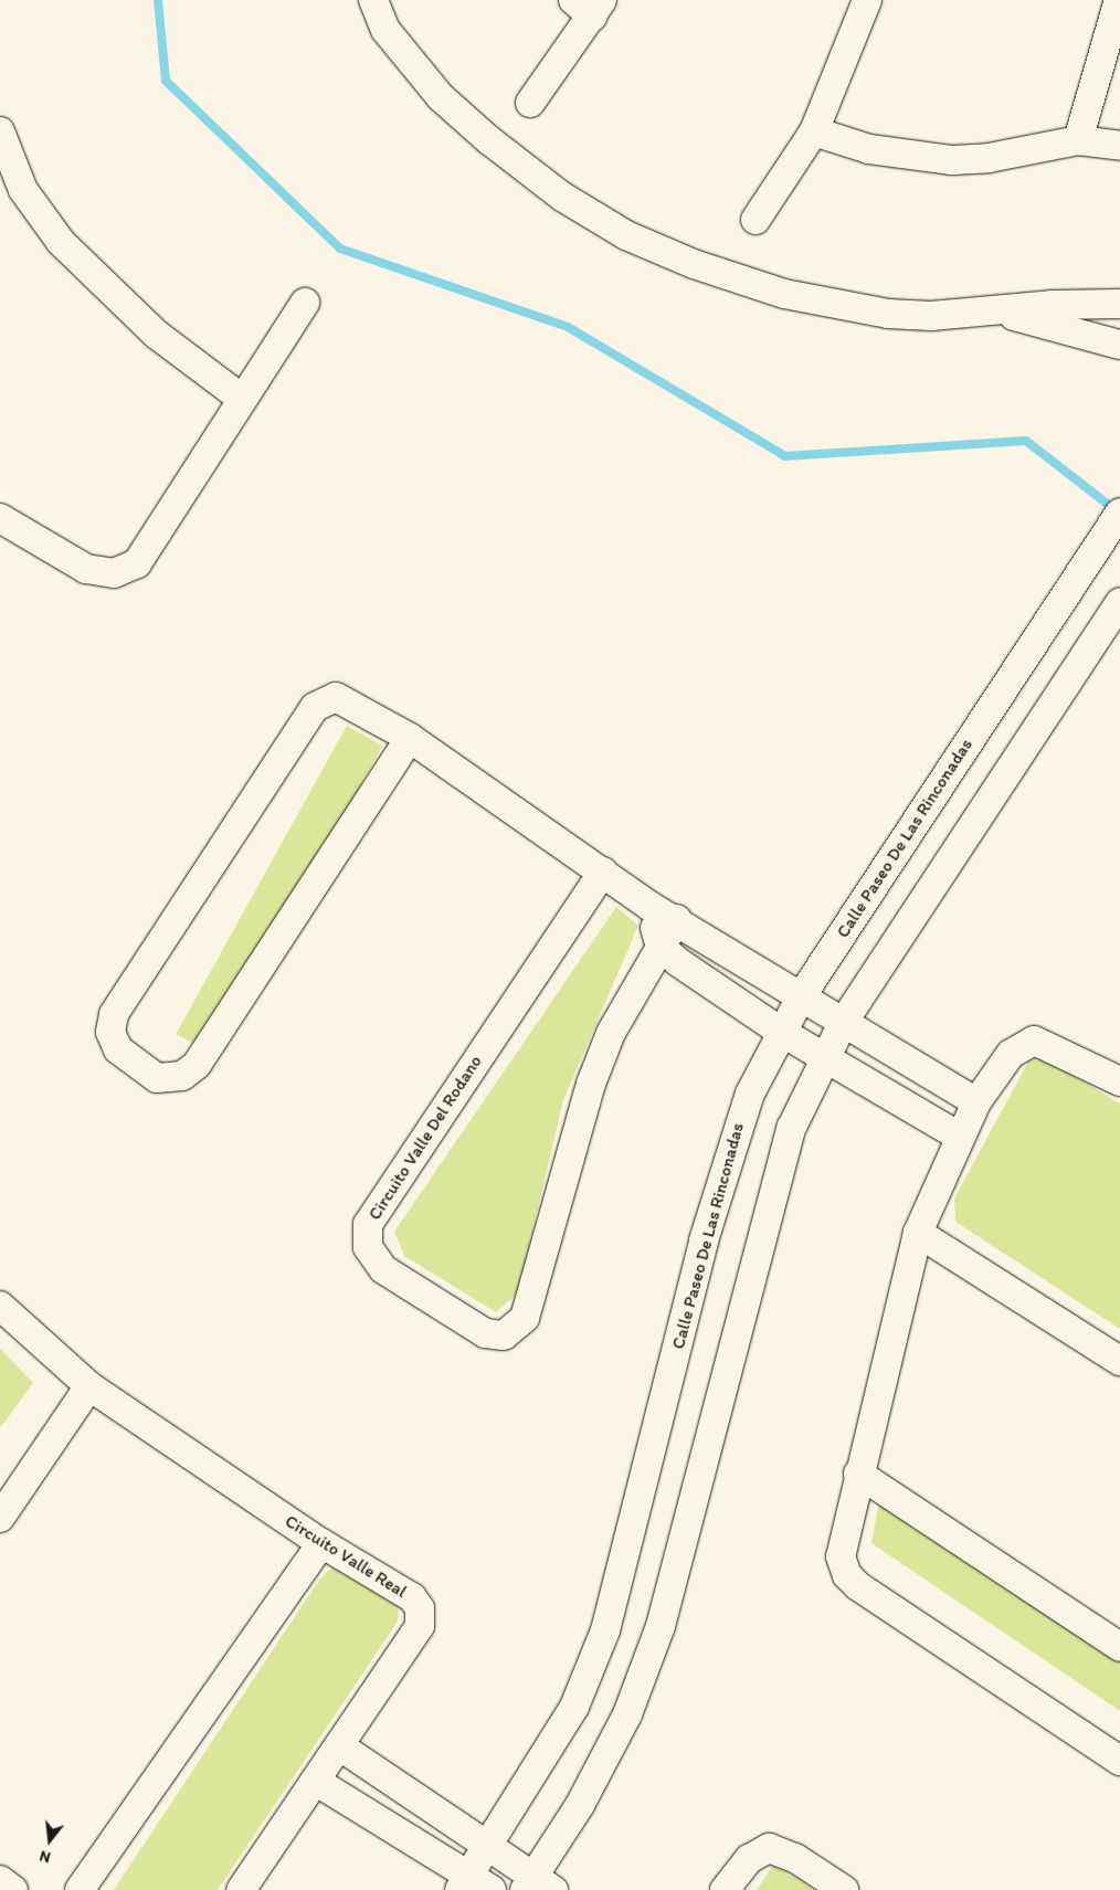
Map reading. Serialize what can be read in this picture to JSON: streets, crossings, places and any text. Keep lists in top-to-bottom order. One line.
{"streets":{"street":["Calle Paseo De Las Rinconadas","Circuito Valle Del Rodano","Circuito Valle Real"]},"north":"bottom"}
